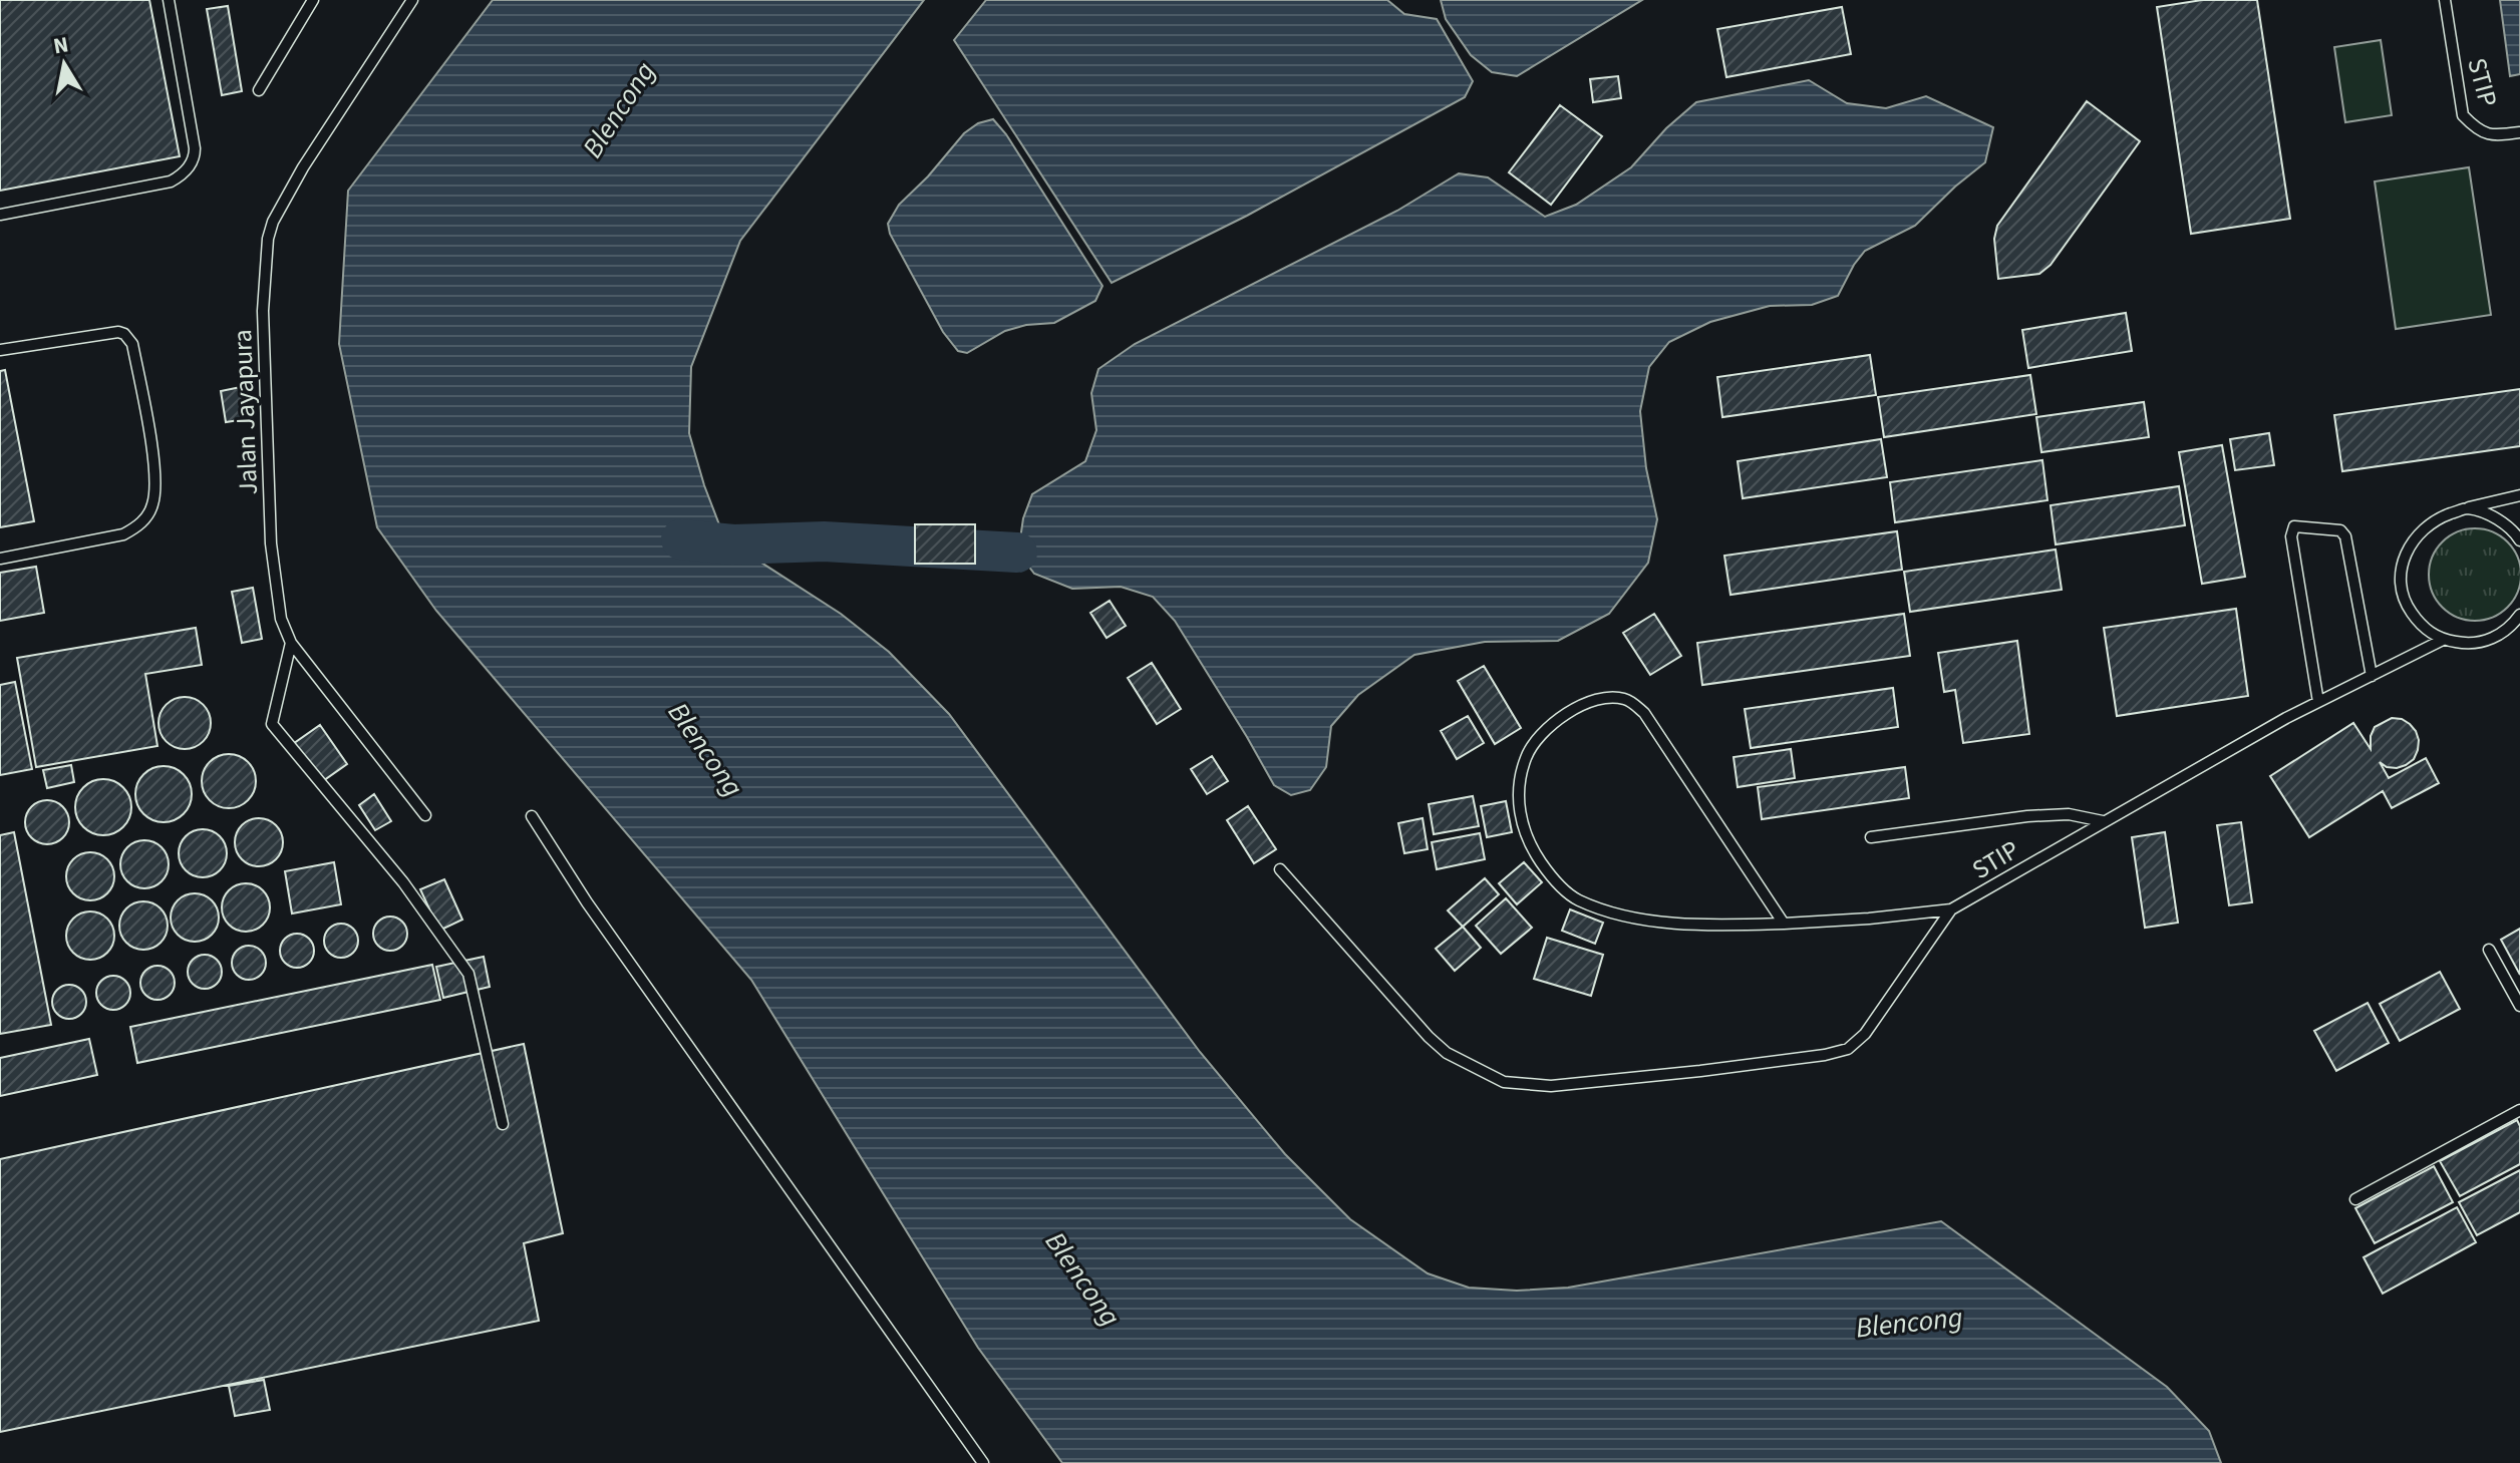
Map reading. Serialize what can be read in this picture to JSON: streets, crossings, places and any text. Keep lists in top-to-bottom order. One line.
{"streets":{"lane":["STIP","Jalan Jayapura"]},"water":["Blencong"],"north":"top"}
